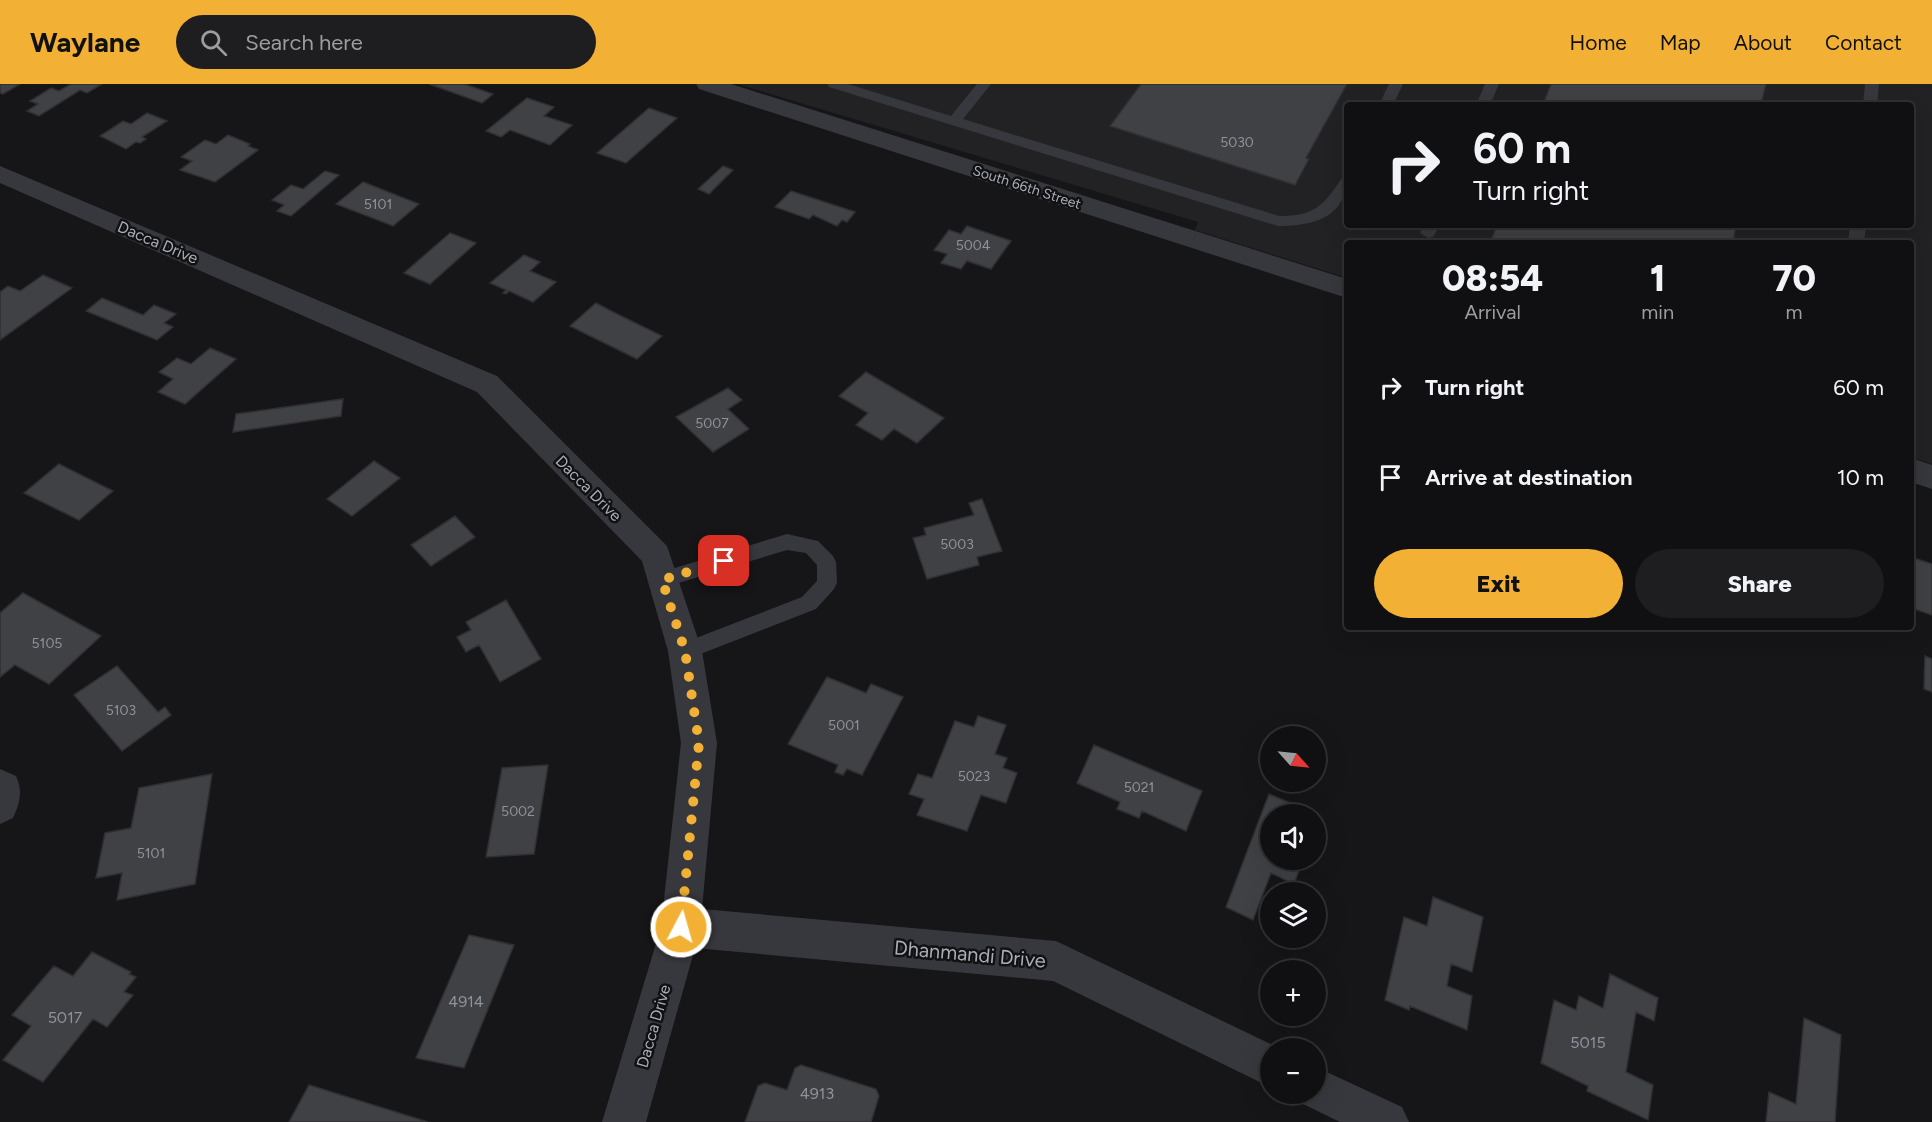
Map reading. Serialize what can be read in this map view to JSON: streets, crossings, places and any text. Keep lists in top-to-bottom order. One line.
{"streets":{"street":["South 66th Street","Dacca Drive","Dhanmandi Drive"]},"crossings":[["Dacca Drive","Dhanmandi Drive"]],"house_numbers":["5030","5101","5004","5007","5003","5105","5103","5001","5023","5021","5002","5101","4914","5017","5015","4913"],"north":"bottom right","page":{"header":"Waylane","search":"Search here","nav":["Home","Map","About","Contact"],"turn":["60 m","Turn right"],"eta":["08:54","Arrival","1","min","70","m"],"list":[{"name":"Turn right","value":"60 m"},{"name":"Arrive at destination","value":"10 m"}],"buttons":["Exit","Share"],"map_buttons":["+","−"]}}
